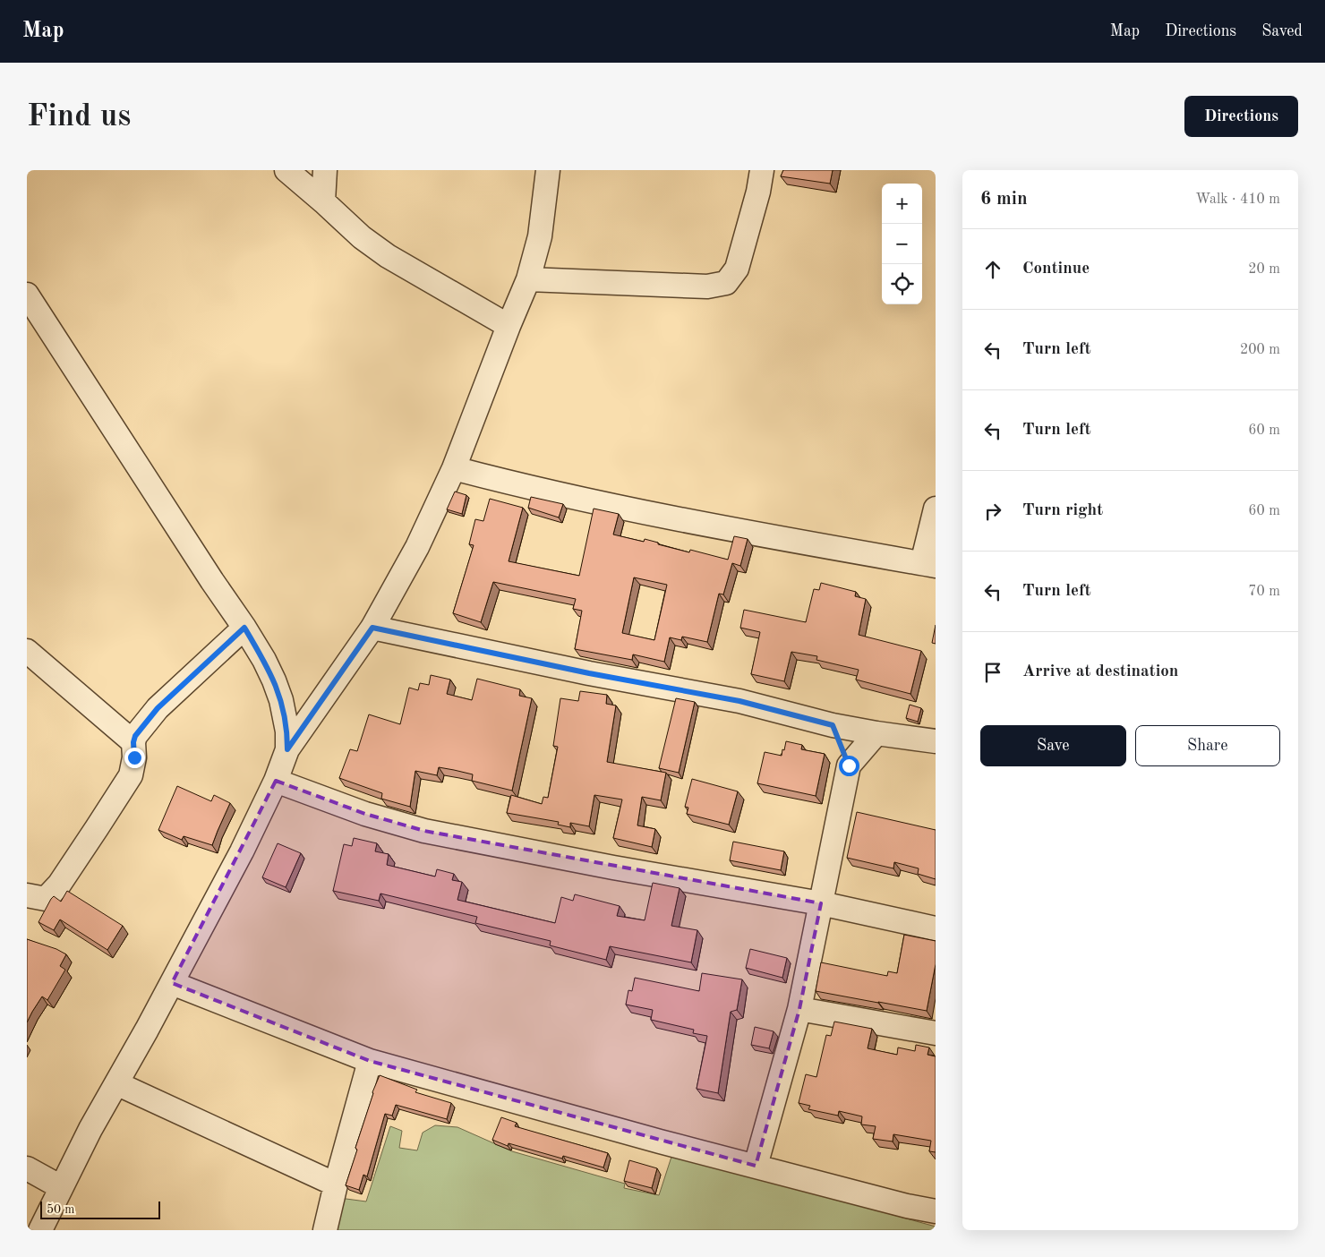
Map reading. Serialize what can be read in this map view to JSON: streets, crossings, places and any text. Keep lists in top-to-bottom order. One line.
{"scale_bar":"50 m","page":{"header":"Map","nav":["Map","Directions","Saved"],"buttons":["Directions",["Save","Share"]],"title":"Find us","heading":["6 min","Walk · 410 m"],"map_buttons":["+","−"],"list":[["Continue","20 m"],["Turn left","200 m"],["Turn left","60 m"],["Turn right","60 m"],["Turn left","70 m"],"Arrive at destination"],"scale":"50 m"}}
